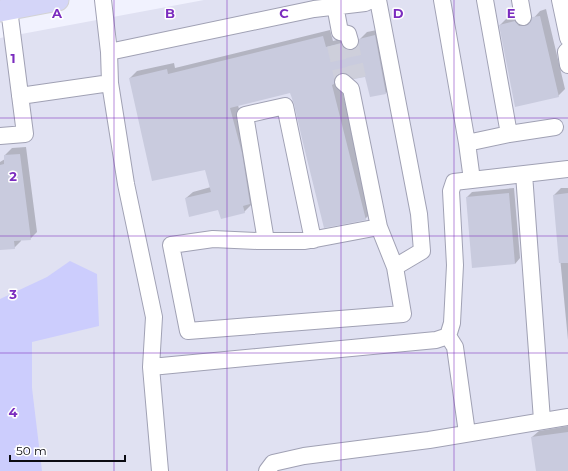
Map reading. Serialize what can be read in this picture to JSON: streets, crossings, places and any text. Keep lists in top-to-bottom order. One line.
{"scale_bar":"50 m","grid":{"columns":["A","B","C","D","E"],"rows":["1","2","3","4"]}}
